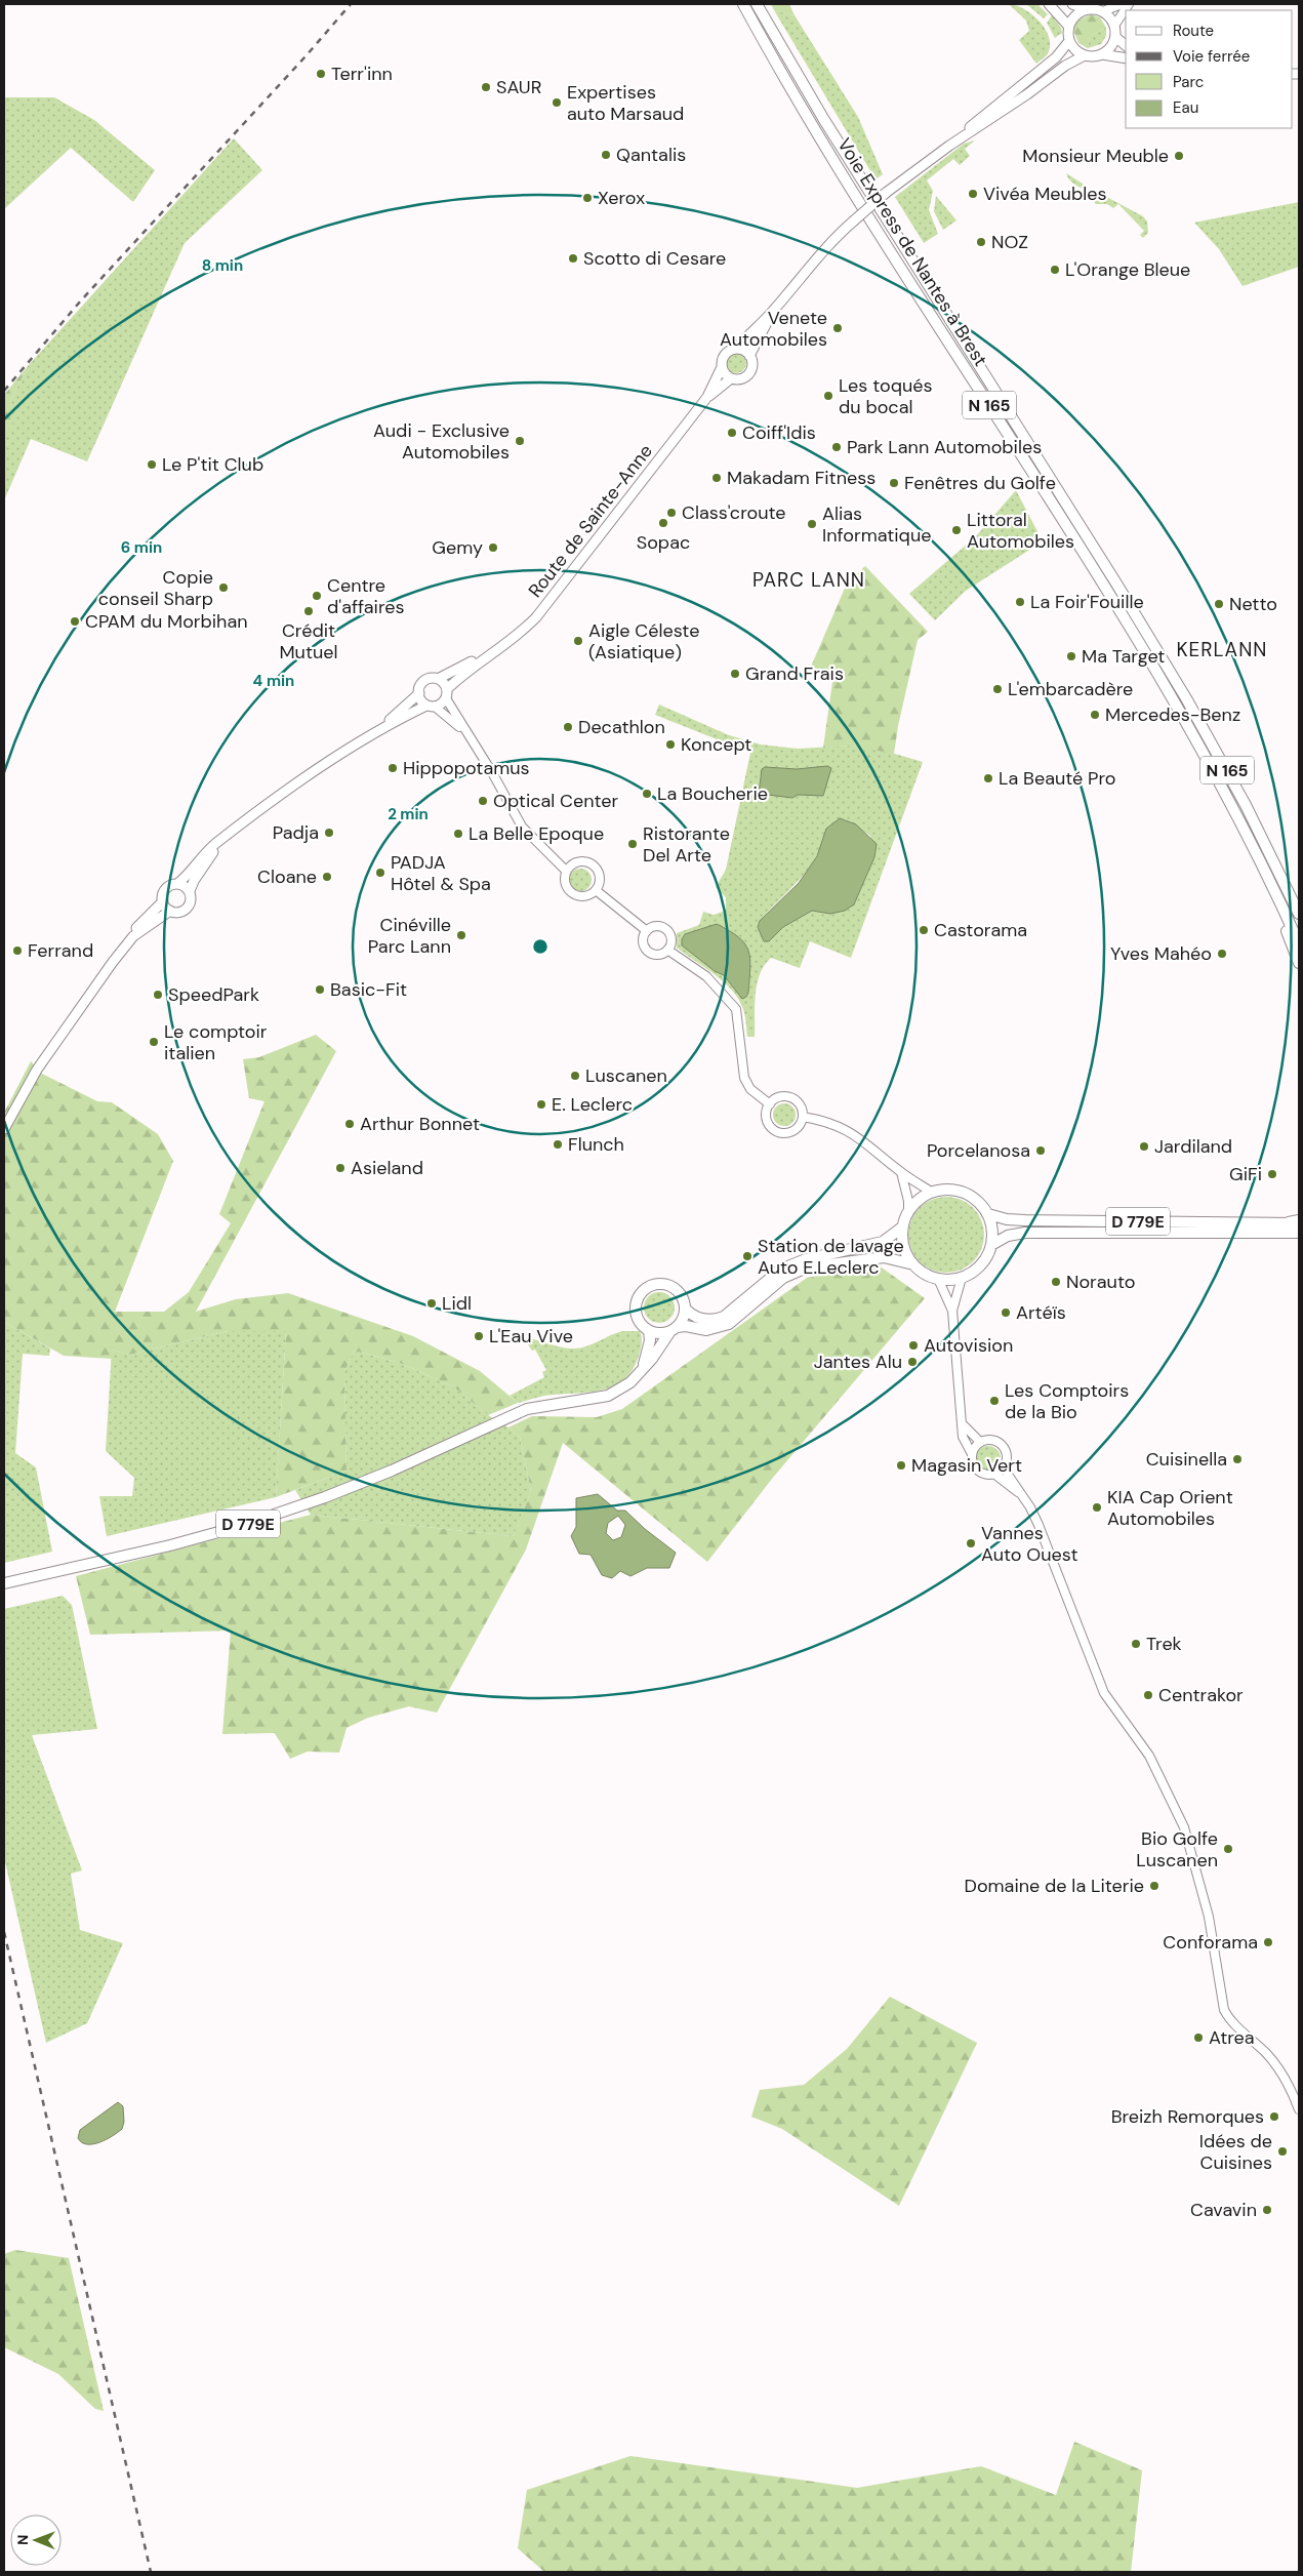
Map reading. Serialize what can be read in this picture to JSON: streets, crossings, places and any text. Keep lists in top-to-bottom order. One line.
{"streets":{"main road":["Voie Express de Nantes à Brest","N 165","Route de Sainte-Anne","D 779E"]},"districts":["PARC LANN","KERLANN"],"places":["Terr'inn","SAUR","Expertises auto Marsaud","Qantalis","Monsieur Meuble","Vivéa Meubles","Xerox","NOZ","Scotto di Cesare","L'Orange Bleue","Venete Automobiles","Les toqués du bocal","Coiff'Idis","Audi - Exclusive Automobiles","Park Lann Automobiles","Le P'tit Club","Makadam Fitness","Fenêtres du Golfe","Class'croute","Sopac","Alias Informatique","Littoral Automobiles","Gemy","Copie conseil Sharp","Centre d'affaires","La Foir'Fouille","Netto","Crédit Mutuel","CPAM du Morbihan","Aigle Céleste (Asiatique)","Ma Target","Grand Frais","L'embarcadère","Mercedes-Benz","Decathlon","Koncept","Hippopotamus","La Beauté Pro","La Boucherie","Optical Center","Padja","La Belle Epoque","Ristorante Del Arte","PADJA Hôtel & Spa","Cloane","Castorama","Cinéville Parc Lann","Ferrand","Yves Mahéo","Basic-Fit","SpeedPark","Le comptoir italien","Luscanen","E. Leclerc","Arthur Bonnet","Flunch","Jardiland","Porcelanosa","Asieland","GiFi","Station de lavage Auto E.Leclerc","Norauto","Lidl","Artéïs","L'Eau Vive","Autovision","Jantes Alu","Les Comptoirs de la Bio","Cuisinella","Magasin Vert","KIA Cap Orient Automobiles","Vannes Auto Ouest","Trek","Centrakor","Bio Golfe Luscanen","Domaine de la Literie","Conforama","Atrea","Breizh Remorques","Idées de Cuisines","Cavavin"],"legend":["Route","Voie ferrée","Parc","Eau"],"north":"left","rings":["8 min","6 min","4 min","2 min"]}
